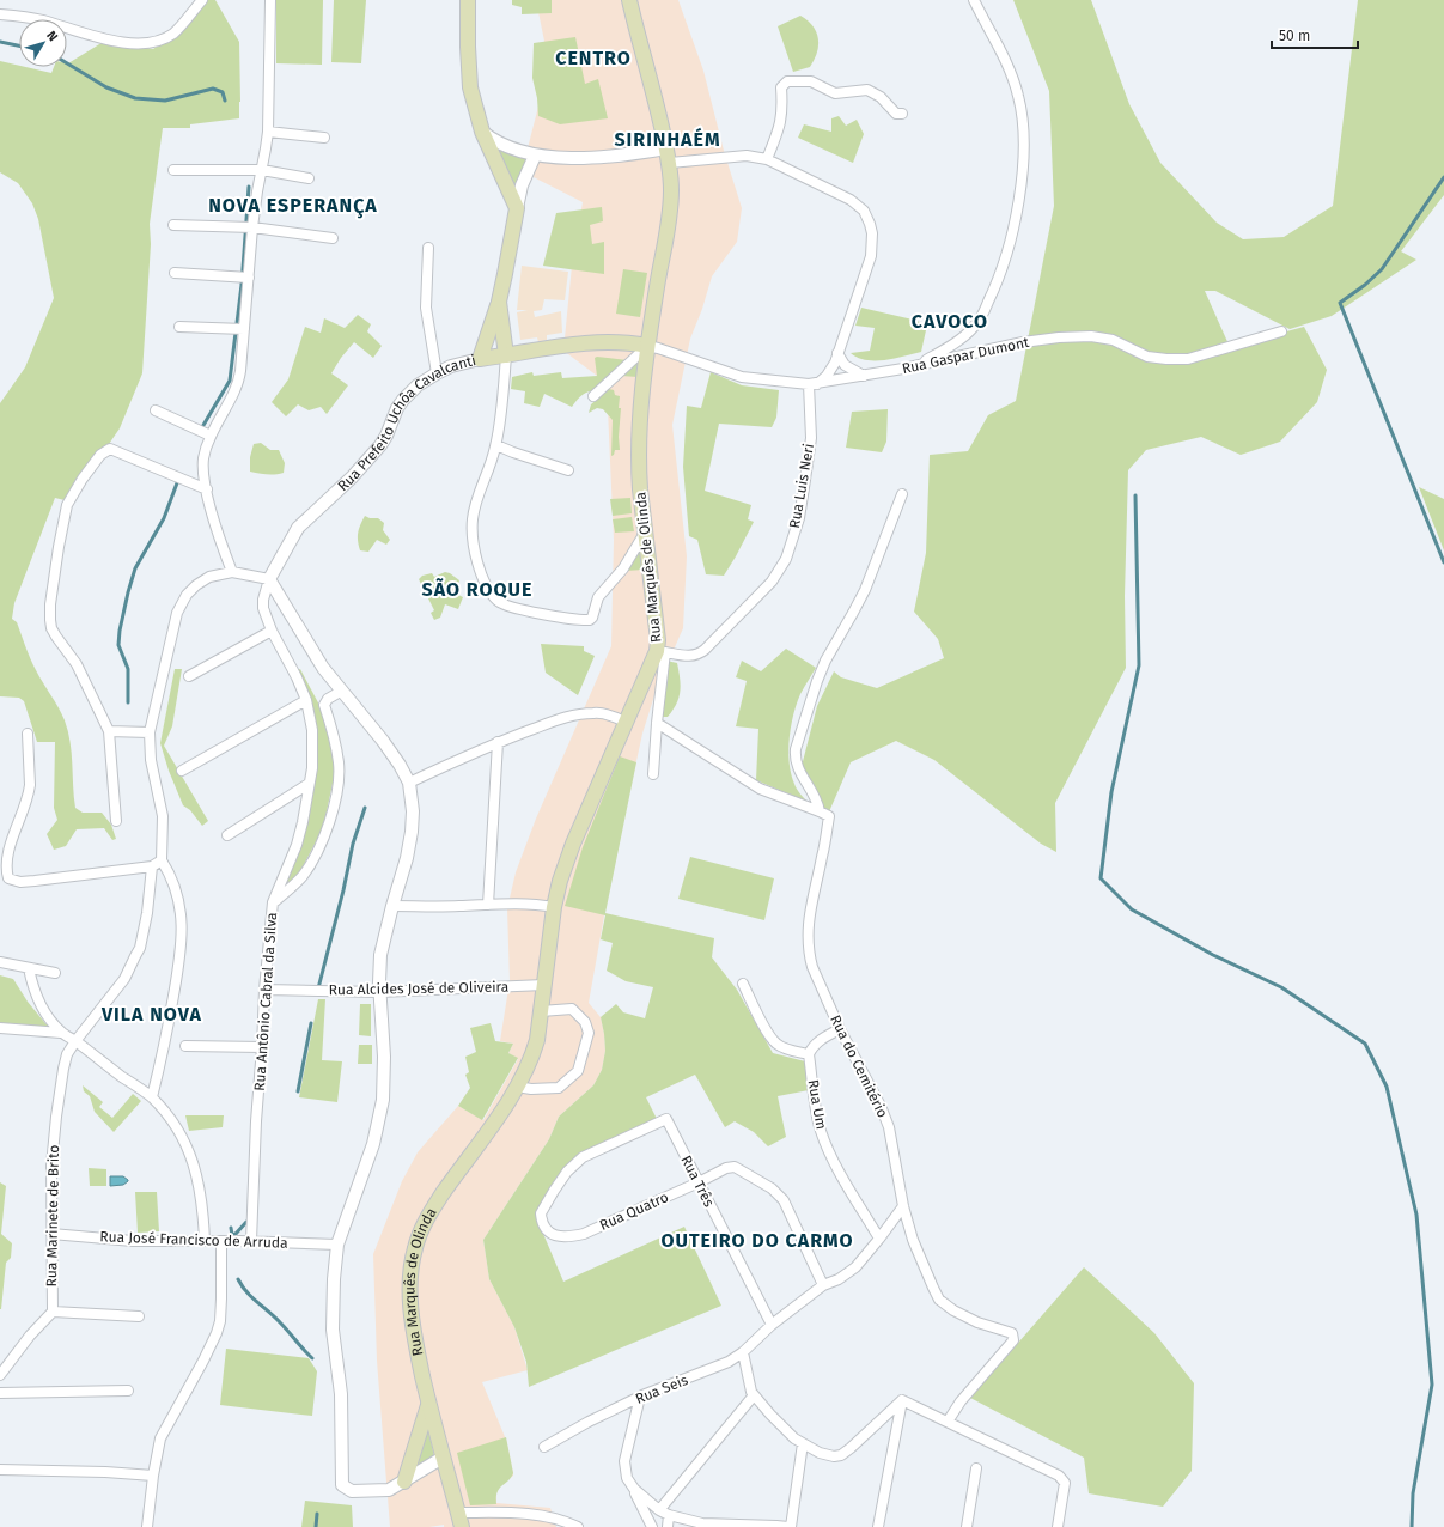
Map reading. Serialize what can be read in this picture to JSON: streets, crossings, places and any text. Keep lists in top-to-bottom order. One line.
{"streets":{"main road":["Rua Prefeito Uchôa Cavalcanti","Rua Marquês de Olinda"],"street":["Rua Gaspar Dumont","Rua Luis Neri","Rua Alcides José de Oliveira","Rua Antônio Cabral da Silva","Rua do Cemitério","Rua Um","Rua Três","Rua Quatro","Rua Marinete de Brito","Rua José Francisco de Arruda","Rua Seis"]},"crossings":[["Rua Gaspar Dumont","Rua Prefeito Uchôa Cavalcanti"],["Rua Gaspar Dumont","Rua Luis Neri"],["Rua Gaspar Dumont","Rua Marquês de Olinda"],["Rua Prefeito Uchôa Cavalcanti","Rua Marquês de Olinda"],["Rua Prefeito Uchôa Cavalcanti","Rua Antônio Cabral da Silva"],["Rua Luis Neri","Rua Marquês de Olinda"],["Rua Marquês de Olinda","Rua Alcides José de Oliveira"],["Rua Alcides José de Oliveira","Rua Antônio Cabral da Silva"],["Rua Antônio Cabral da Silva","Rua José Francisco de Arruda"],["Rua Três","Rua Quatro"],["Rua Três","Rua Seis"],["Rua Quatro","Rua Seis"],["Rua Marinete de Brito","Rua José Francisco de Arruda"]],"districts":["CENTRO","SIRINHAÉM","NOVA ESPERANÇA","CAVOCO","SÃO ROQUE","VILA NOVA","OUTEIRO DO CARMO"],"scale_bar":"50 m","north":"top right"}
